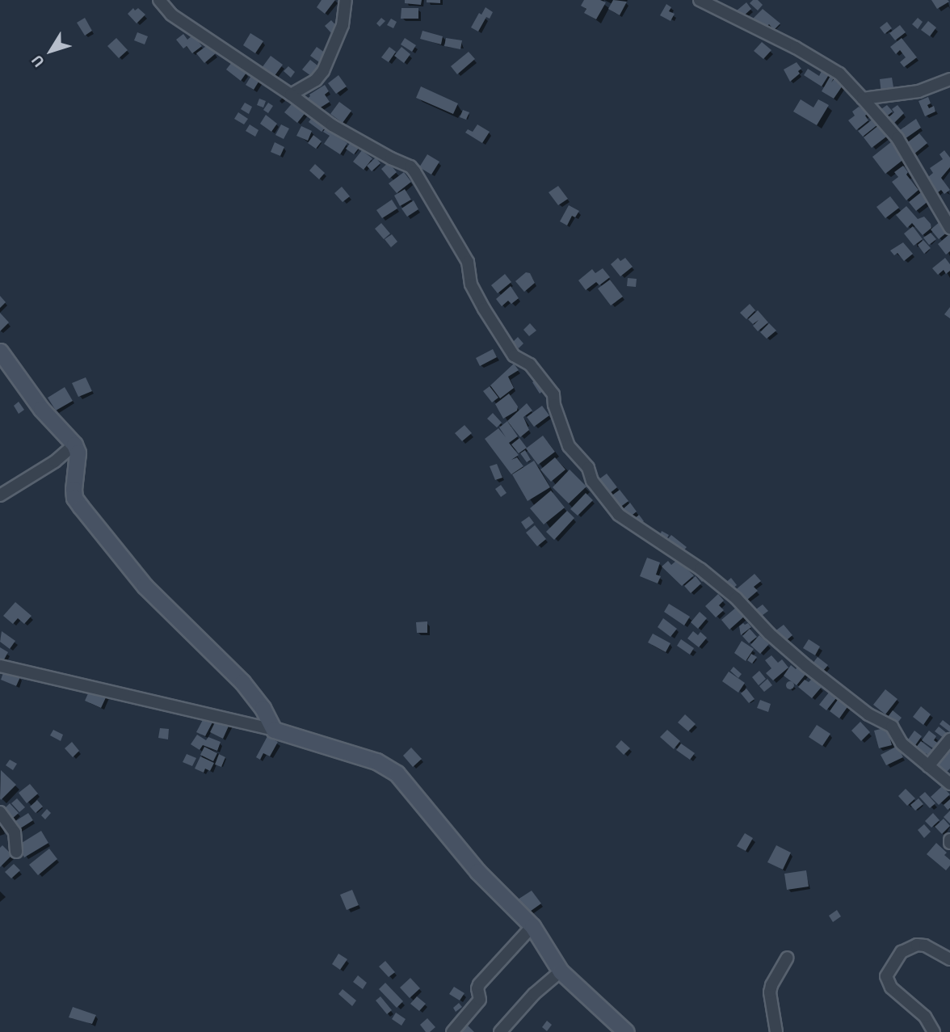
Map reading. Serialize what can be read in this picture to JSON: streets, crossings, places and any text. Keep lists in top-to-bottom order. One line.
{"north":"bottom left"}
